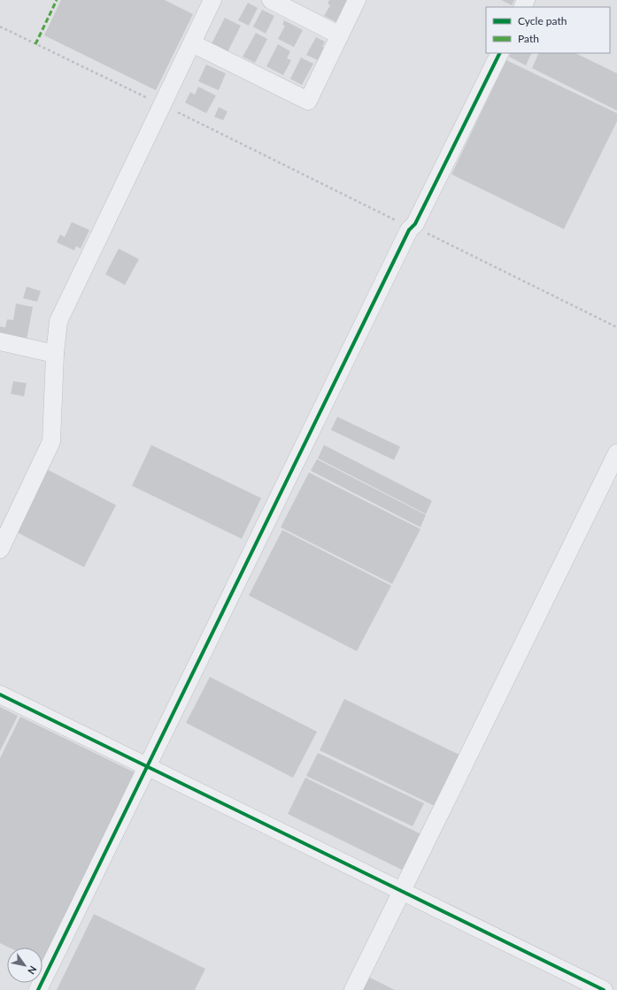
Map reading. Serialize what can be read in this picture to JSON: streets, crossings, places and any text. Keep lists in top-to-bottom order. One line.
{"legend":["Cycle path","Path"],"north":"bottom right"}
